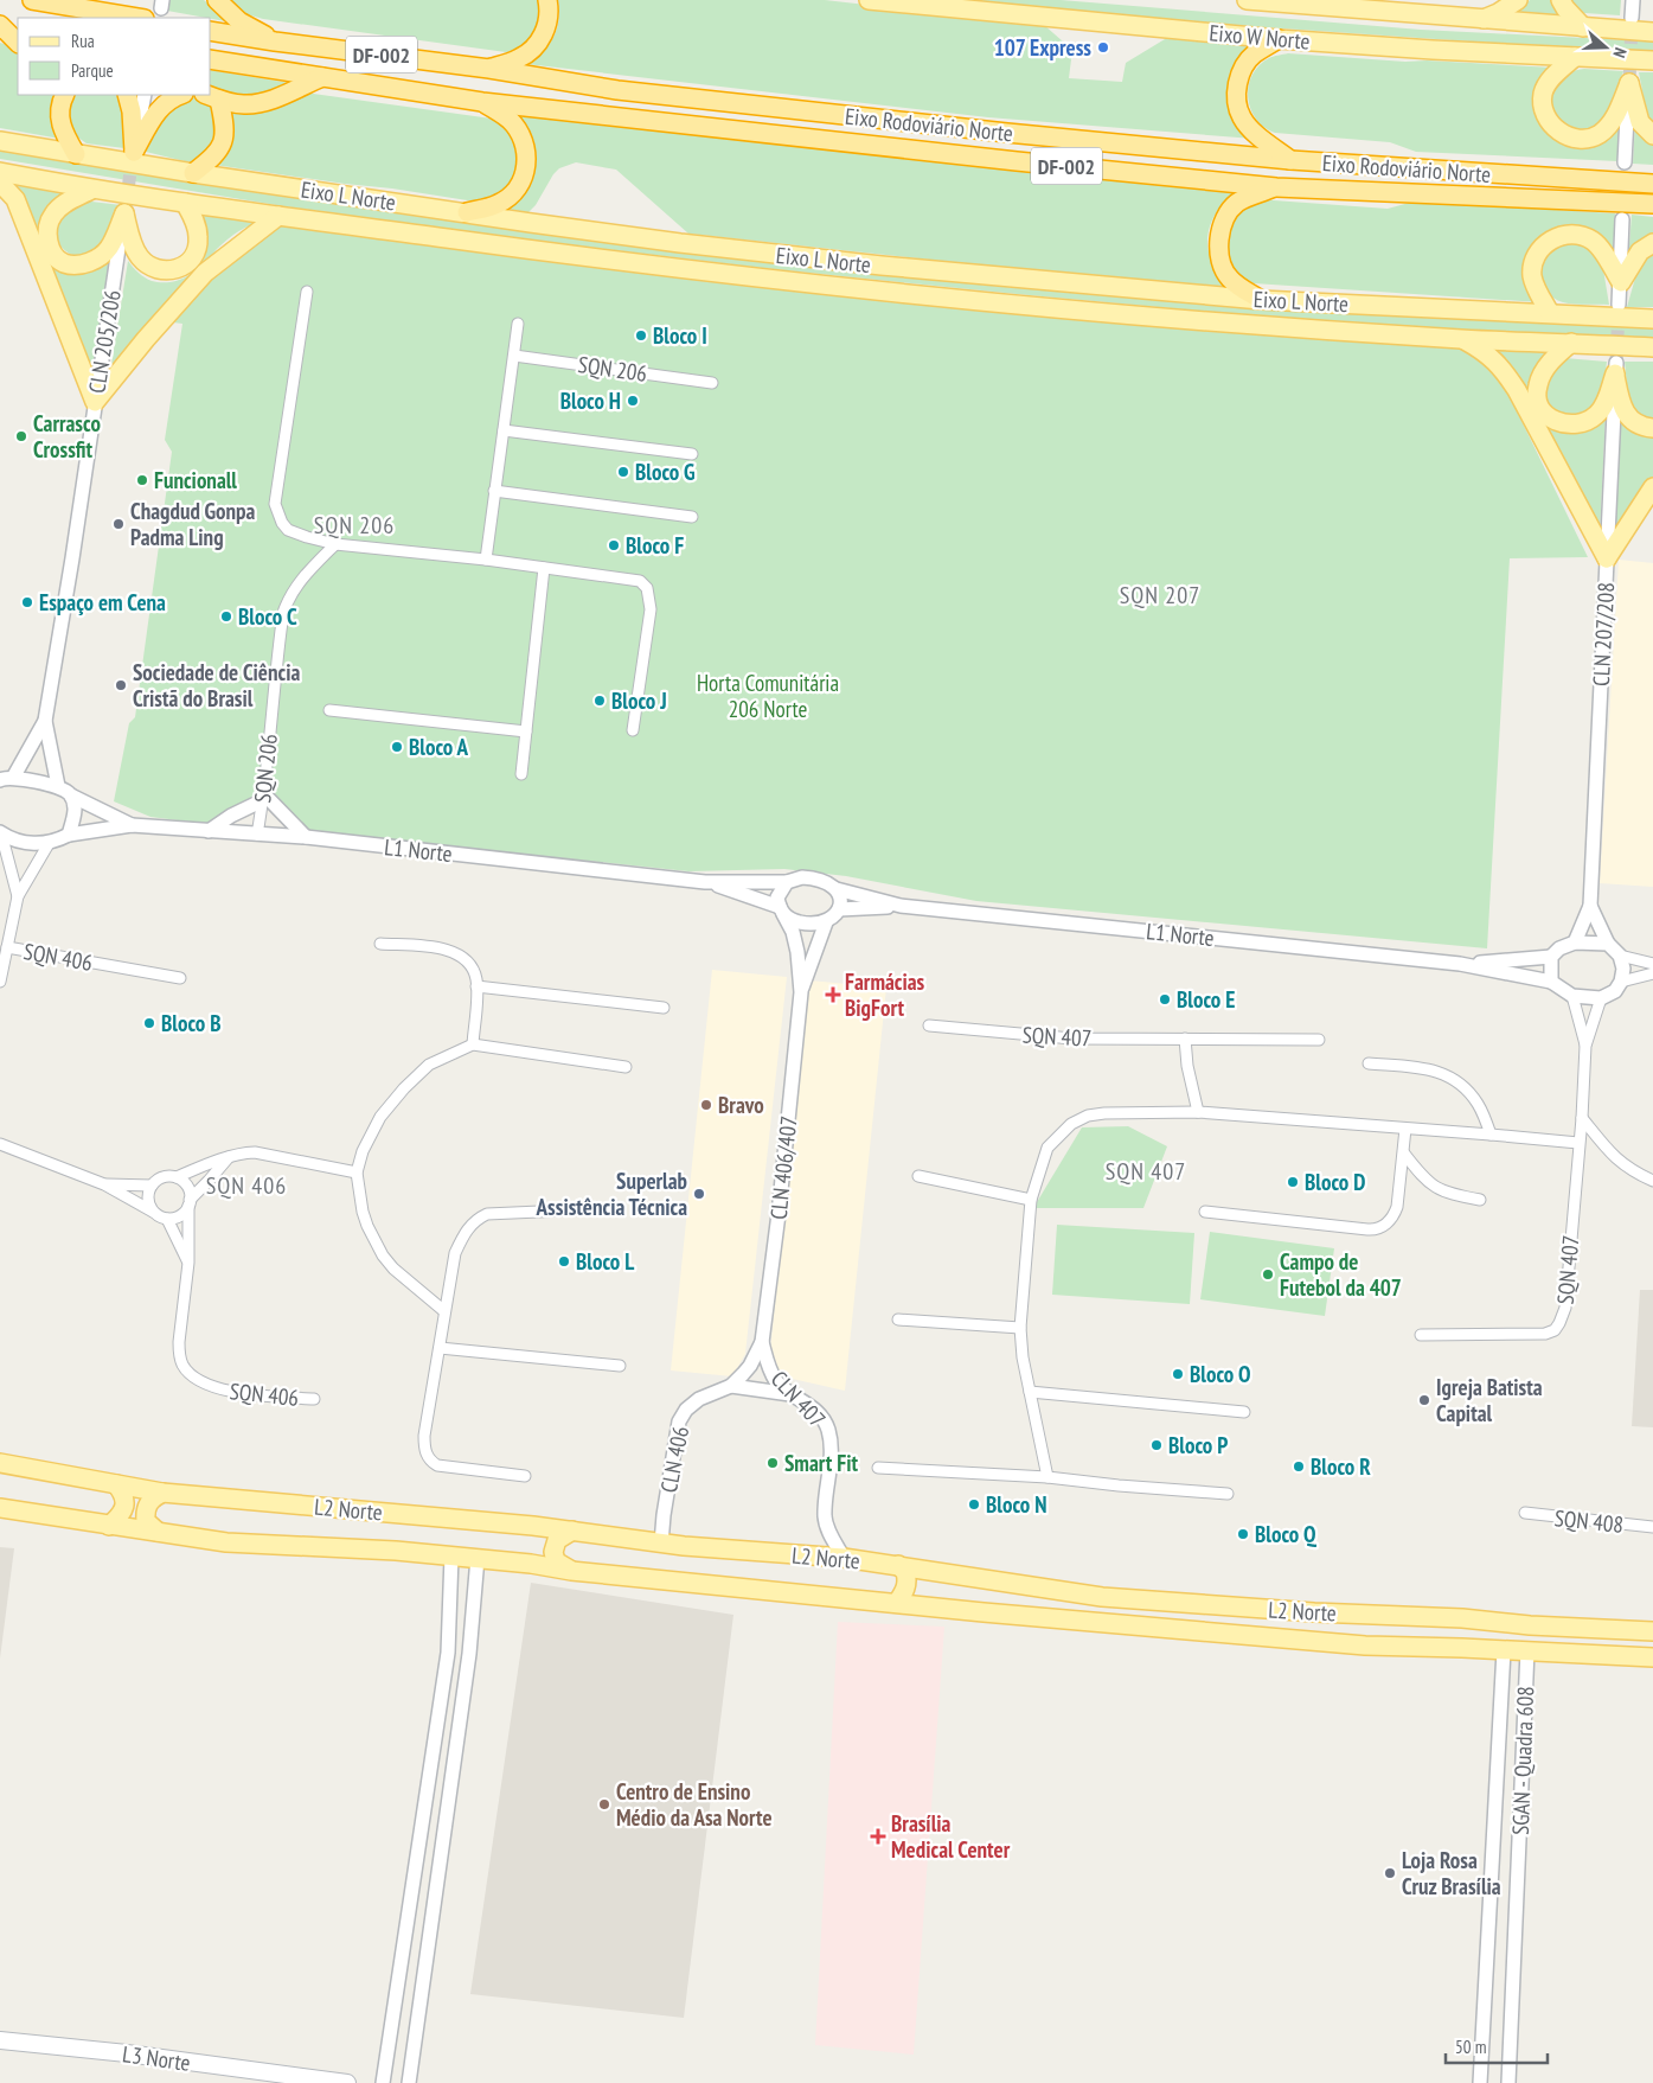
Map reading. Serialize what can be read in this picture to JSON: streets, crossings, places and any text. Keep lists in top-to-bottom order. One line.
{"streets":{"highway":["DF-002","Eixo Rodoviário Norte"],"main road":["Eixo W Norte","Eixo L Norte","L2 Norte","L3 Norte"],"street":["CLN 205/206","SQN 206","CLN 207/208","L1 Norte","SQN 406","SQN 407","CLN 406/407","CLN 407","CLN 406","SQN 408","SGAN - Quadra 608"]},"crossings":[["CLN 205/206","L1 Norte"],["SQN 206","L1 Norte"],["CLN 207/208","L1 Norte"],["L1 Norte","CLN 406/407"],["CLN 406/407","CLN 407"],["CLN 406/407","CLN 406"],["CLN 407","CLN 406"],["CLN 407","L2 Norte"],["CLN 406","L2 Norte"],["L2 Norte","SGAN - Quadra 608"]],"districts":["SQN 206","SQN 207","SQN 407","SQN 406"],"parks":["Horta Comunitária 206 Norte"],"places":{"other":["107 Express","Bloco I","Bloco H","Carrasco Crossfit","Bloco G","Funcionall","Chagdud Gonpa Padma Ling","Bloco F","Espaço em Cena","Bloco C","Sociedade de Ciência Cristã do Brasil","Bloco J","Bloco A","Bloco E","Bloco B","Bravo","Bloco D","Superlab Assistência Técnica","Bloco L","Campo de Futebol da 407","Bloco O","Igreja Batista Capital","Bloco P","Smart Fit","Bloco R","Bloco N","Bloco Q","Centro de Ensino Médio da Asa Norte","Loja Rosa Cruz Brasília"],"health":["Farmácias BigFort","Brasília Medical Center"]},"legend":["Rua","Parque"],"scale_bar":"50 m","north":"right"}
